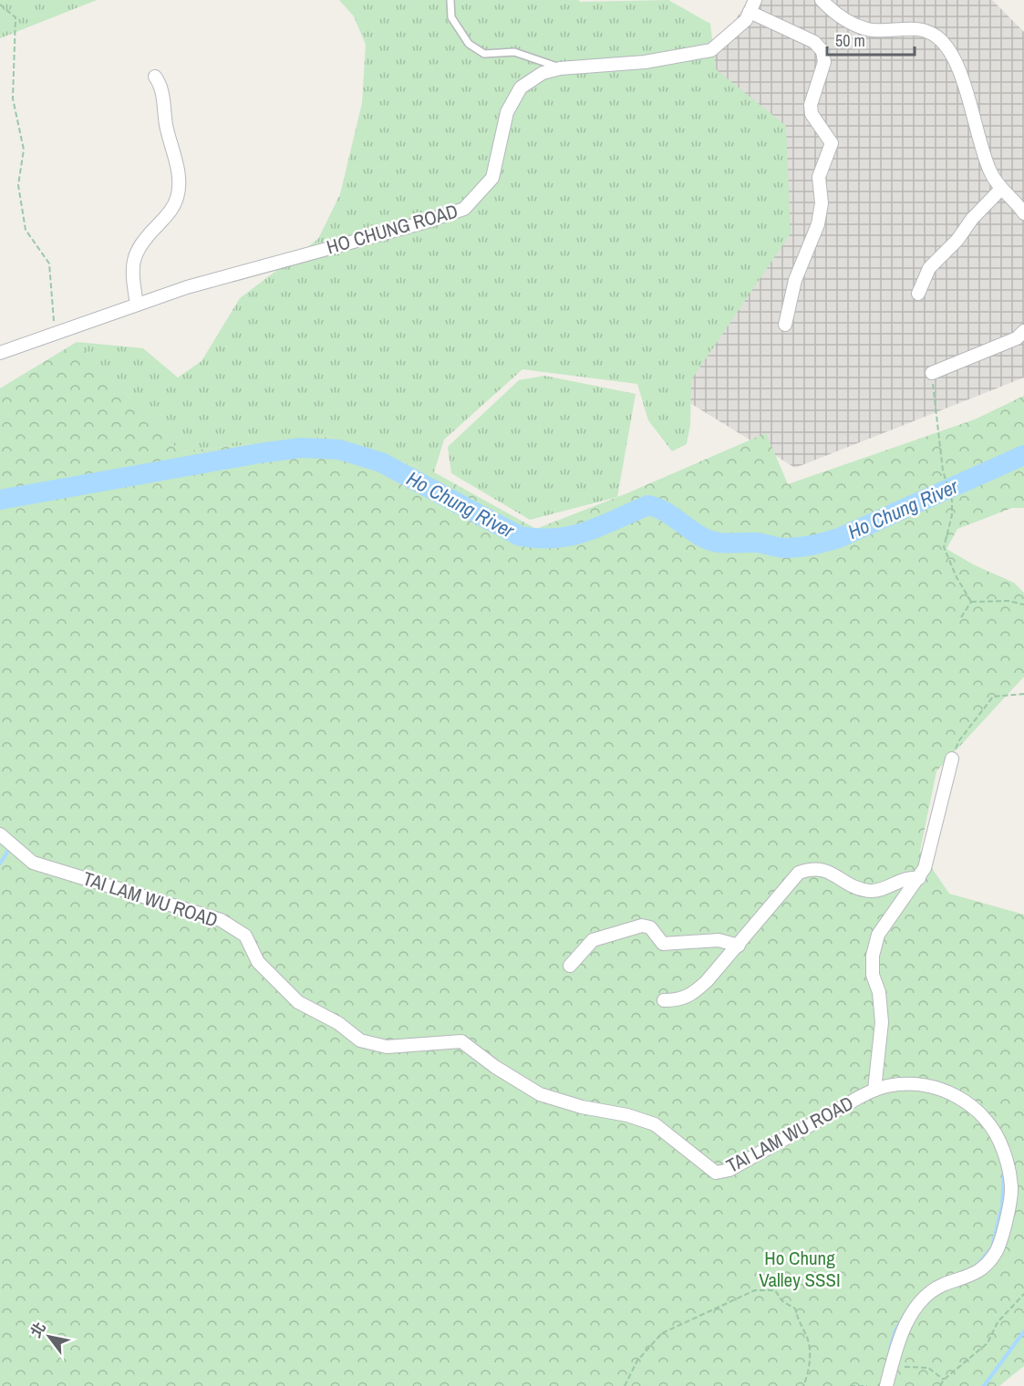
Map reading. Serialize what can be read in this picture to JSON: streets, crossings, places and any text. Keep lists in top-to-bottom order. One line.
{"streets":{"street":["HO CHUNG ROAD","TAI LAM WU ROAD"]},"water":["Ho Chung River"],"parks":["Ho Chung Valley SSSI"],"scale_bar":"50 m","north":"top left"}
